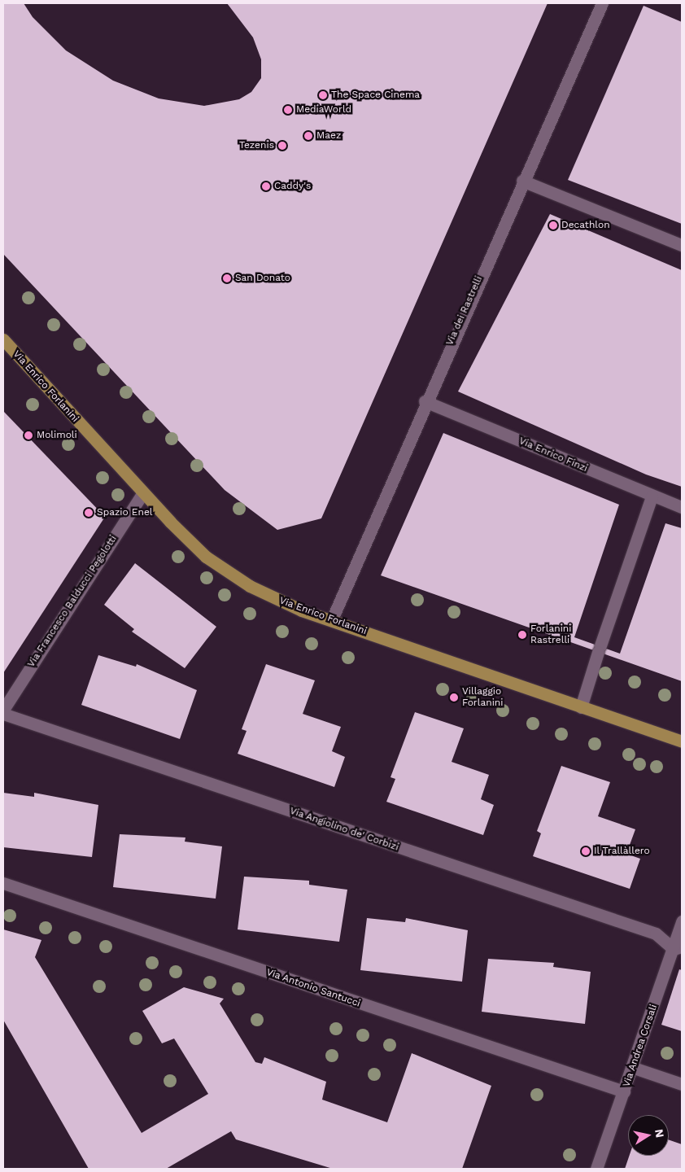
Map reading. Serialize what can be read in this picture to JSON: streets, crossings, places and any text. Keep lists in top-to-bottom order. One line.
{"streets":{"main road":["Via Enrico Forlanini"],"street":["Via dei Rastrelli","Via Enrico Finzi","Via Francesco Balducci Pegolotti","Via Angiolino de' Corbizi","Via Antonio Santucci","Via Andrea Corsali"]},"crossings":[["Via dei Rastrelli","Via Enrico Forlanini"],["Via dei Rastrelli","Via Enrico Finzi"],["Via Enrico Forlanini","Via Francesco Balducci Pegolotti"],["Via Angiolino de' Corbizi","Via Andrea Corsali"],["Via Antonio Santucci","Via Andrea Corsali"]],"places":["The Space Cinema","MediaWorld","Maez","Tezenis","Caddy's","Decathlon","San Donato","Molimoli","Spazio Enel","Forlanini Rastrelli","Villaggio Forlanini","Il Trallàllero"],"north":"right"}
